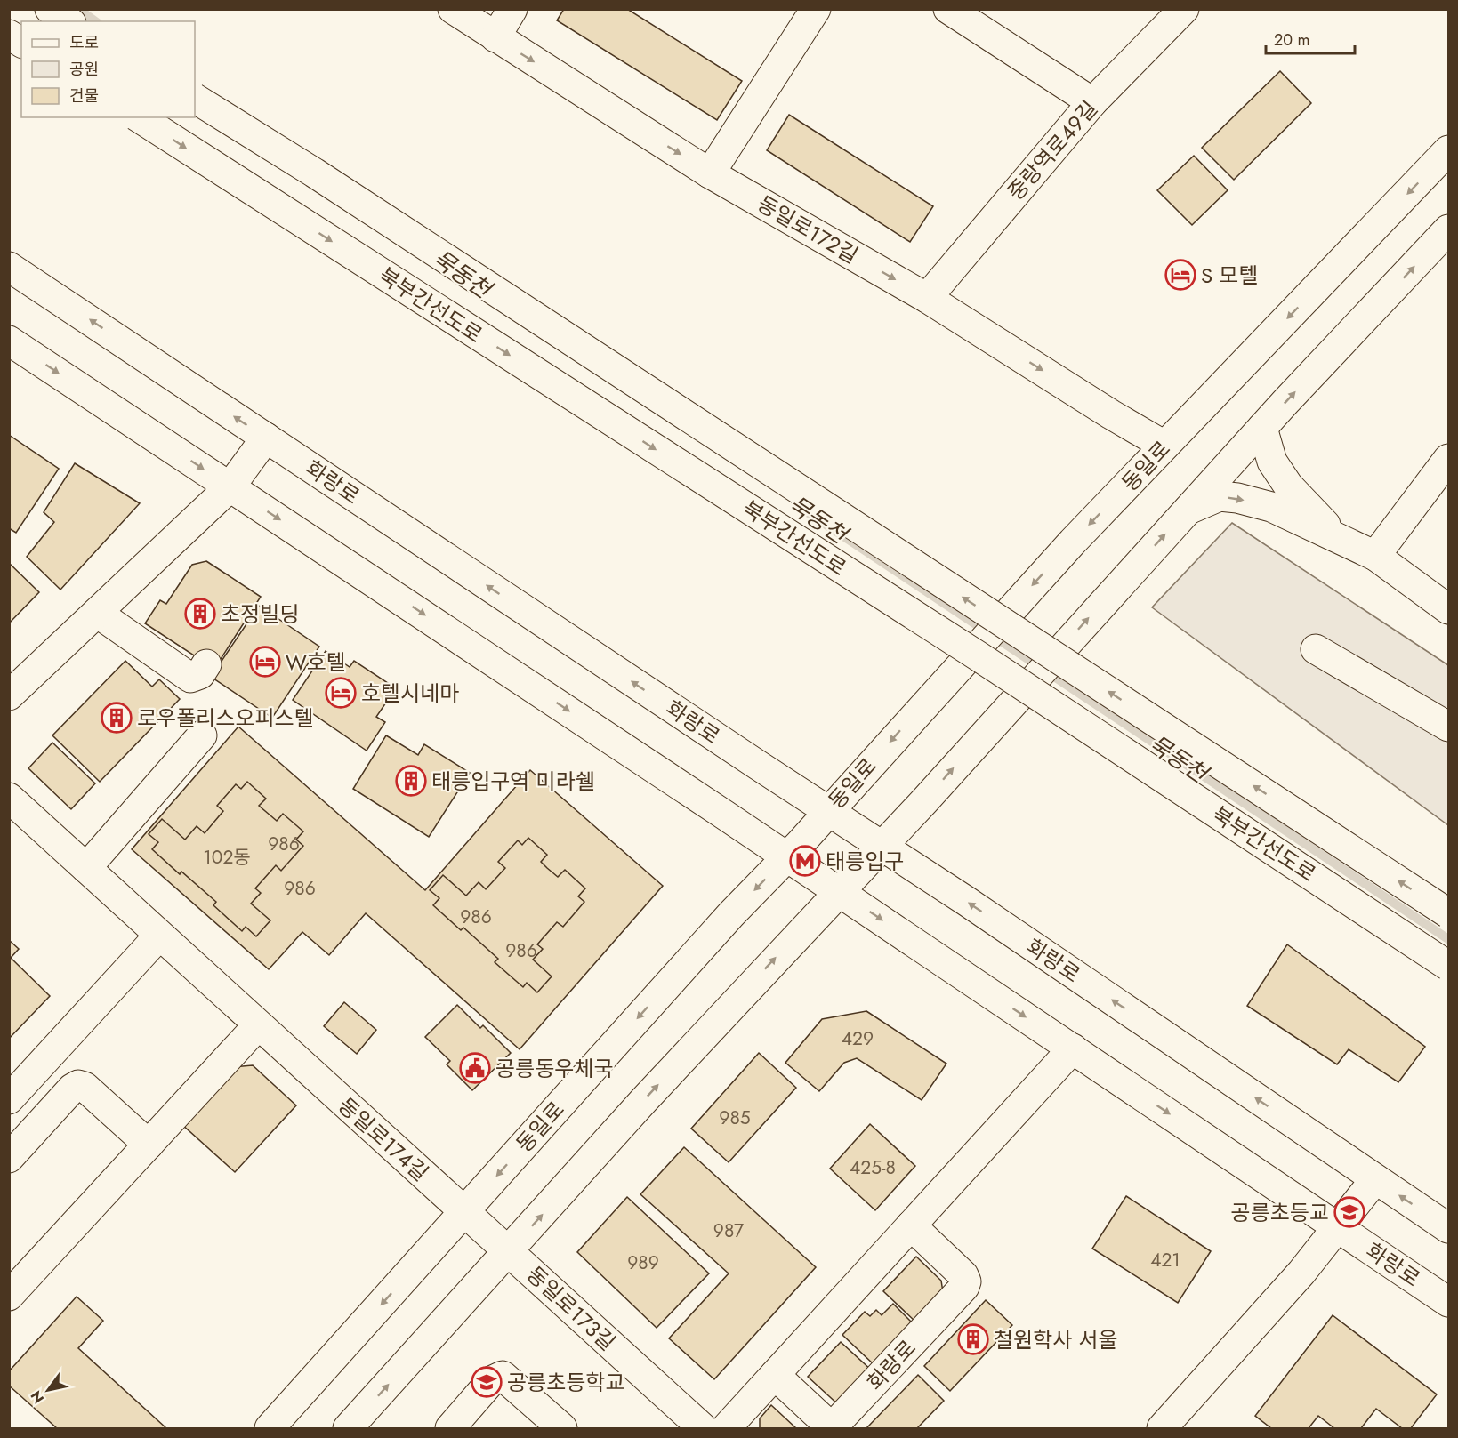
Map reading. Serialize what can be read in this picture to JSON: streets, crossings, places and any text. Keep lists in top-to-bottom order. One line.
{"streets":{"main road":["중랑역로49길","동일로172길","북부간선도로","동일로","화랑로","동일로174길","동일로173길"]},"crossings":[["중랑역로49길","동일로172길"],["동일로172길","동일로"],["동일로","화랑로"],["동일로","동일로174길"],["동일로174길","동일로173길"]],"one_way":["동일로172길"],"water":["묵동천"],"places":{"hotel":["S 모텔","W호텔","호텔시네마"],"building":["초정빌딩","로우폴리스오피스텔","태릉입구역 미라쉘","철원학사 서울"],"metro station":["태릉입구"],"public building":["공릉동우체국"],"school or university":["공릉초등교","공릉초등학교"]},"house_numbers":["986","102동","986","986","986","429","985","425-8","987","421","989"],"legend":["도로","공원","건물"],"scale_bar":"20 m","north":"bottom left"}
